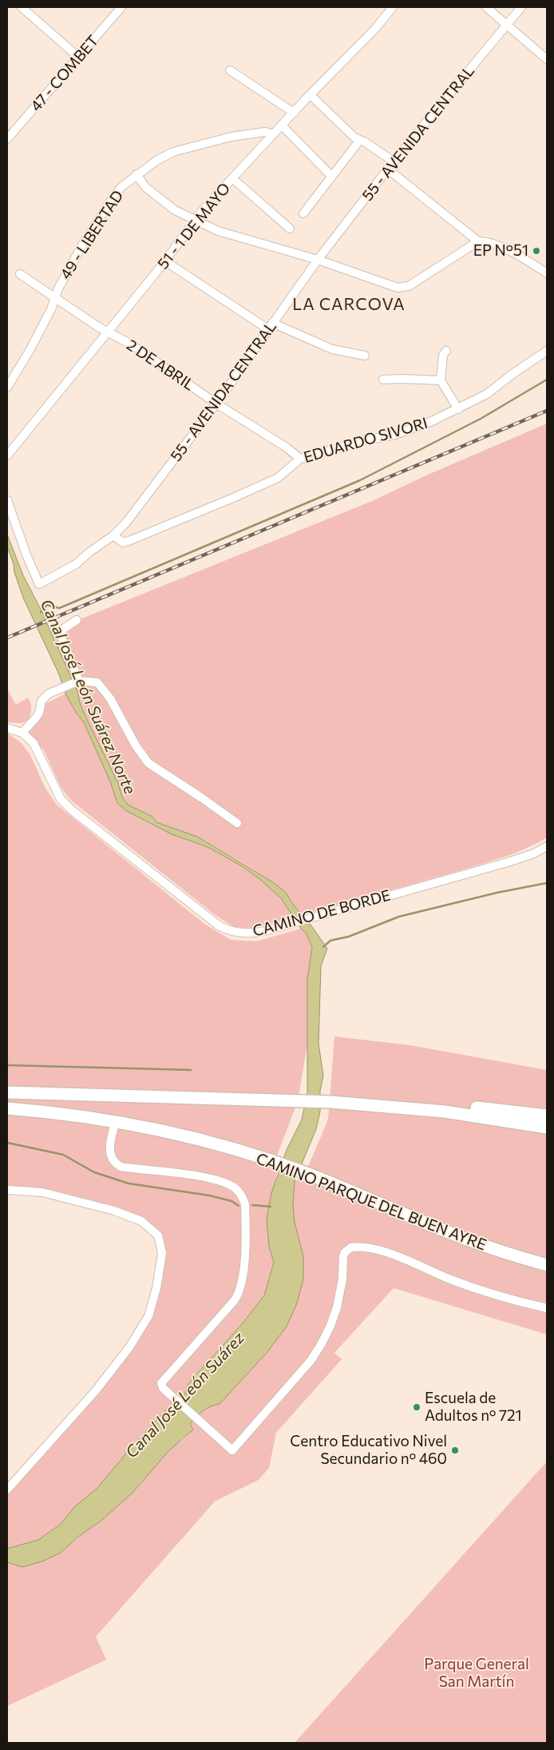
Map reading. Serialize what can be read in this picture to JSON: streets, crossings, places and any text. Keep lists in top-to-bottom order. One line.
{"streets":{"highway":["CAMINO PARQUE DEL BUEN AYRE"],"street":["47 - COMBET","55 - AVENIDA CENTRAL","51 - 1 DE MAYO","49 - LIBERTAD","2 DE ABRIL","EDUARDO SIVORI","CAMINO DE BORDE"]},"crossings":[["55 - AVENIDA CENTRAL","2 DE ABRIL"],["55 - AVENIDA CENTRAL","EDUARDO SIVORI"],["51 - 1 DE MAYO","49 - LIBERTAD"],["51 - 1 DE MAYO","2 DE ABRIL"],["49 - LIBERTAD","2 DE ABRIL"],["2 DE ABRIL","EDUARDO SIVORI"]],"districts":["LA CARCOVA"],"water":["Canal José León Suárez Norte","Canal José León Suárez"],"parks":["Parque General San Martín"],"places":["EP N°51","Escuela de Adultos nº 721","Centro Educativo Nivel Secundario nº 460"]}
